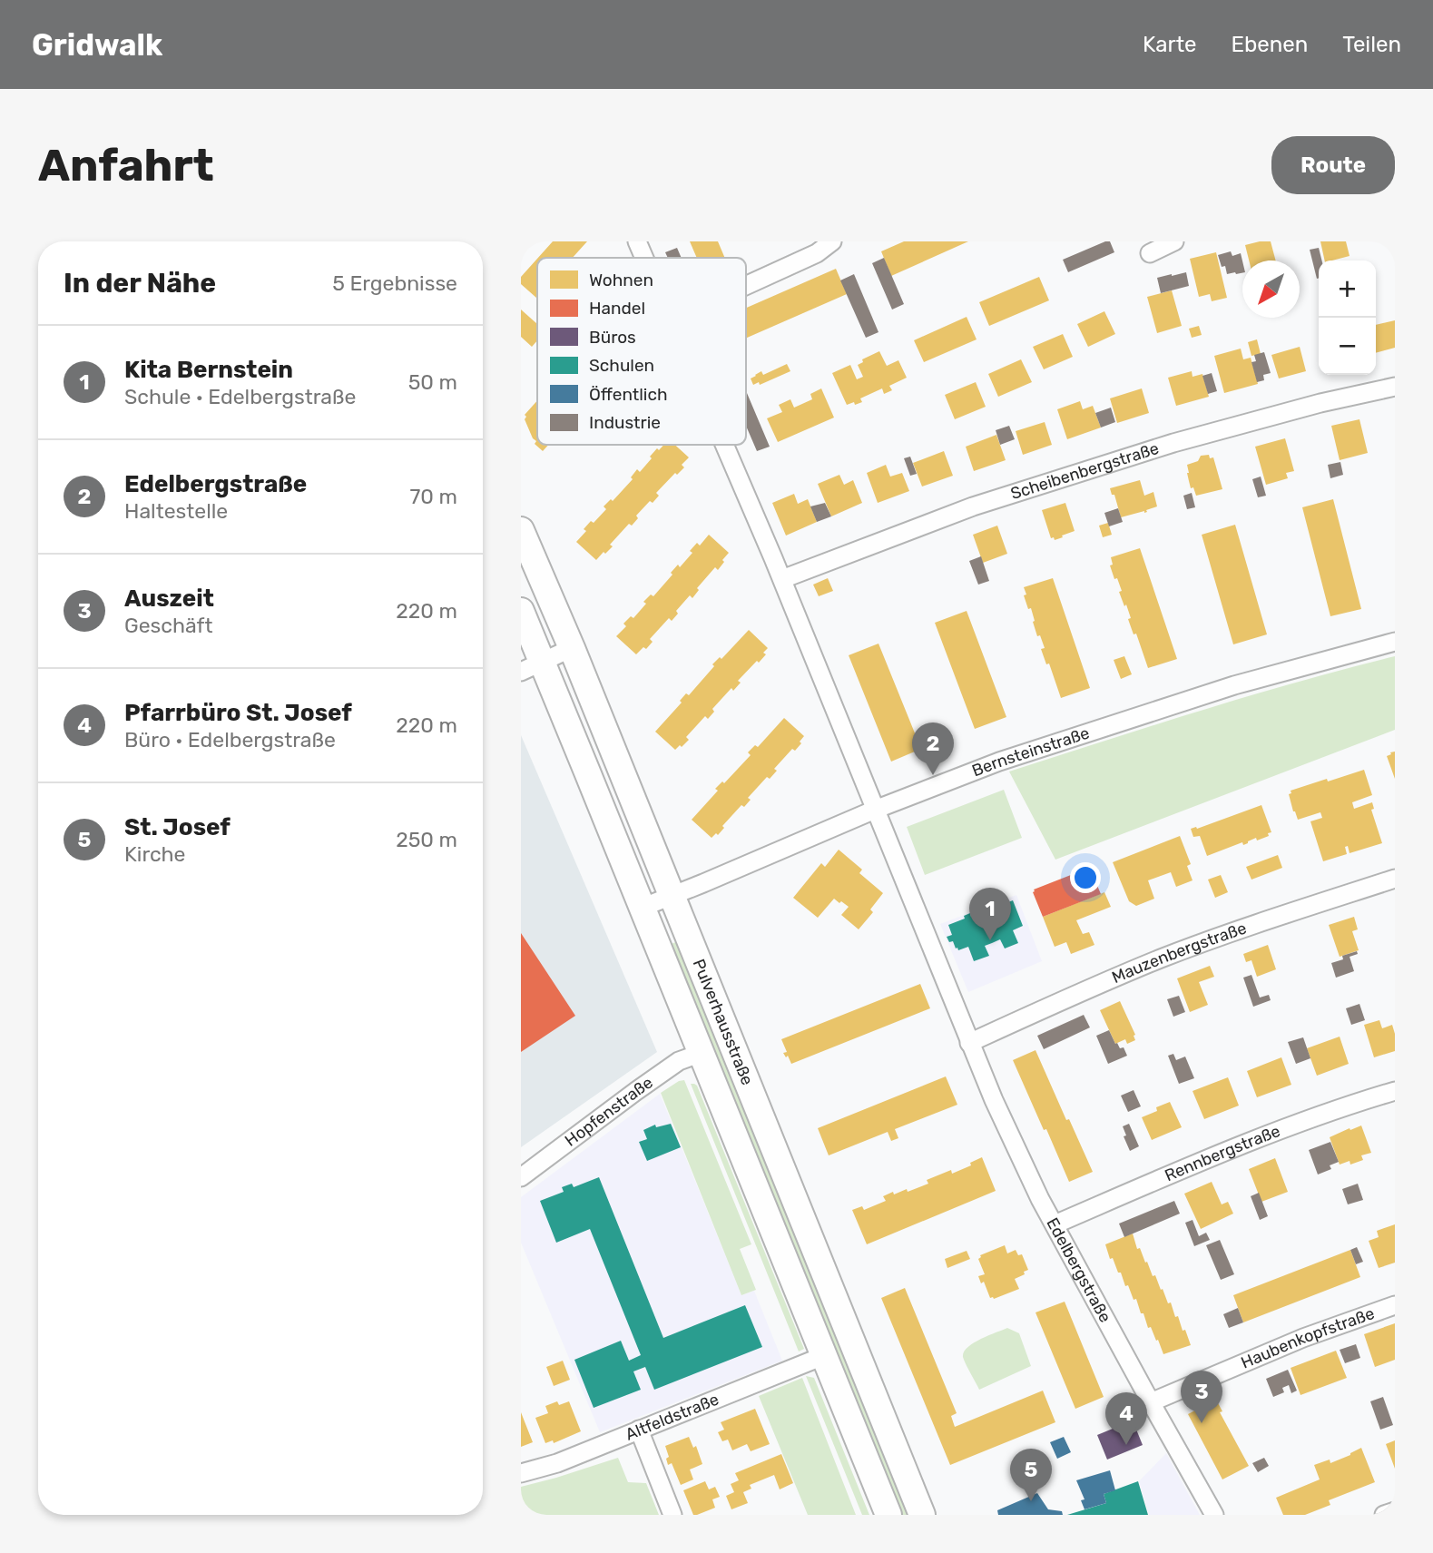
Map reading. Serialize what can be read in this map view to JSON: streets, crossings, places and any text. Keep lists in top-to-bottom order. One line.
{"streets":{"main road":["Pulverhausstraße"],"street":["Scheibenbergstraße","Bernsteinstraße","Mauzenbergstraße","Hopfenstraße","Rennbergstraße","Edelbergstraße","Haubenkopfstraße","Altfeldstraße"]},"crossings":[["Scheibenbergstraße","Edelbergstraße"],["Bernsteinstraße","Pulverhausstraße"],["Bernsteinstraße","Edelbergstraße"],["Mauzenbergstraße","Edelbergstraße"],["Pulverhausstraße","Hopfenstraße"],["Pulverhausstraße","Altfeldstraße"],["Rennbergstraße","Edelbergstraße"],["Edelbergstraße","Haubenkopfstraße"]],"legend":["Wohnen","Handel","Büros","Schulen","Öffentlich","Industrie"],"north":"bottom left","page":{"header":"Gridwalk","nav":["Karte","Ebenen","Teilen"],"buttons":"Route","title":"Anfahrt","heading":["In der Nähe","5 Ergebnisse"],"map_buttons":["+","−"],"list":[{"mark":"1","name":"Kita Bernstein","note":"Schule · Edelbergstraße","value":"50 m"},{"mark":"2","name":"Edelbergstraße","note":"Haltestelle","value":"70 m"},{"mark":"3","name":"Auszeit","note":"Geschäft","value":"220 m"},{"mark":"4","name":"Pfarrbüro St. Josef","note":"Büro · Edelbergstraße","value":"220 m"},{"mark":"5","name":"St. Josef","note":"Kirche","value":"250 m"}],"pins":["2","1","3","4","5"]}}
